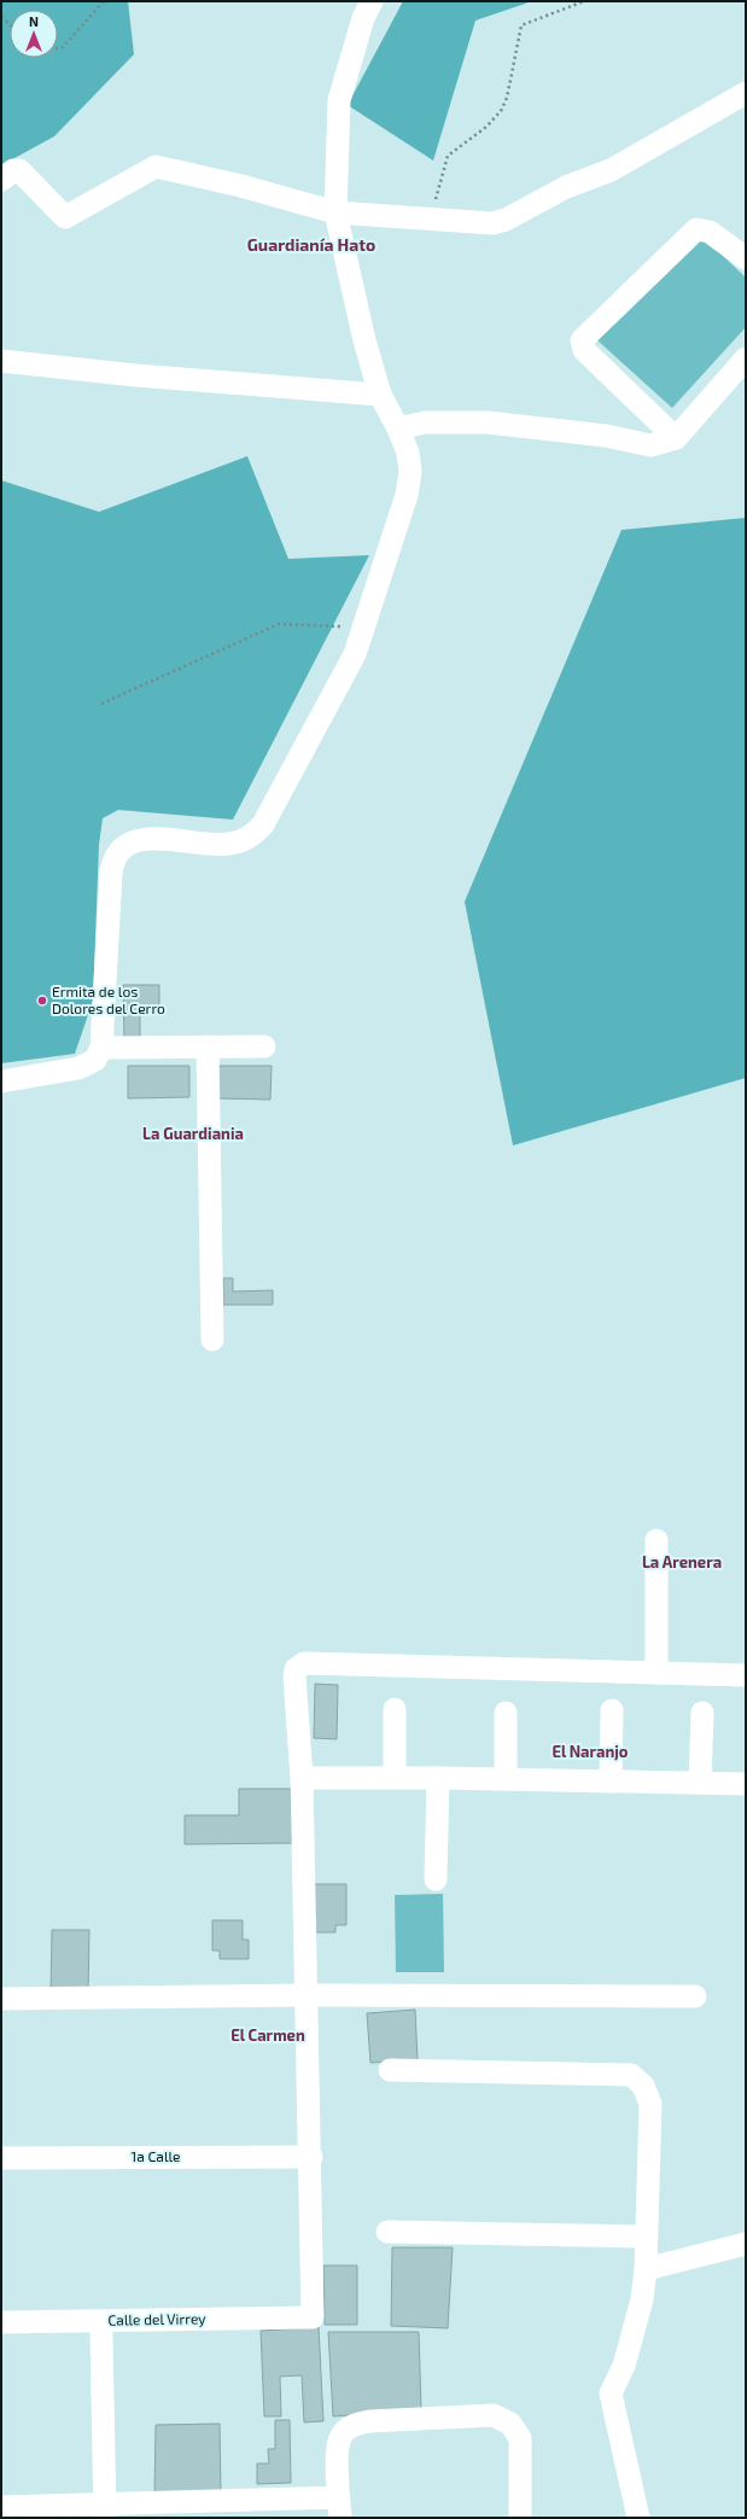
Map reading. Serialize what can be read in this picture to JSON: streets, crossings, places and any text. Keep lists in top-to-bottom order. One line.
{"streets":{"street":["1a Calle","Calle del Virrey"]},"crossings":[["1a Calle","Calle del Virrey"]],"districts":["Guardianía Hato","La Guardiania","La Arenera","El Naranjo","El Carmen"],"places":["Ermita de los Dolores del Cerro"],"north":"top"}
